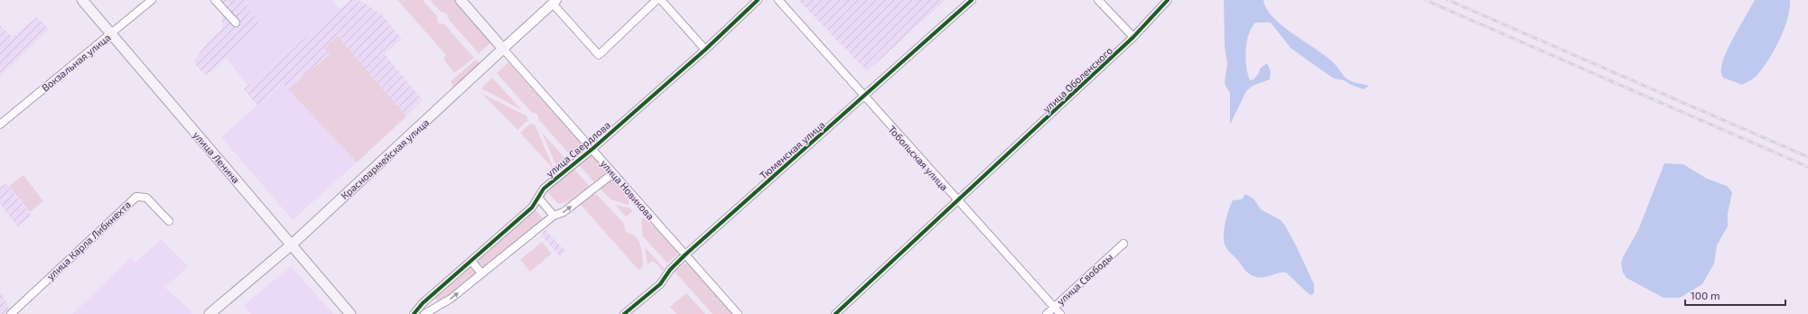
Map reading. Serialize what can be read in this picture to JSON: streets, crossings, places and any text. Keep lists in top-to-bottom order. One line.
{"streets":{"main road":["улица Ленина","Красноармейская улица","улица Новикова"],"street":["Вокзальная улица","улица Оболенского","улица Свердлова","Тюменская улица","Тобольская улица","улица Карла Либкнехта","улица Свободы"]},"crossings":[["Вокзальная улица","улица Ленина"],["улица Оболенского","Тобольская улица"],["улица Свердлова","улица Новикова"],["Тюменская улица","Тобольская улица"],["Тюменская улица","улица Новикова"],["улица Ленина","Красноармейская улица"],["Тобольская улица","улица Свободы"],["Красноармейская улица","улица Новикова"]],"scale_bar":"100 m"}
